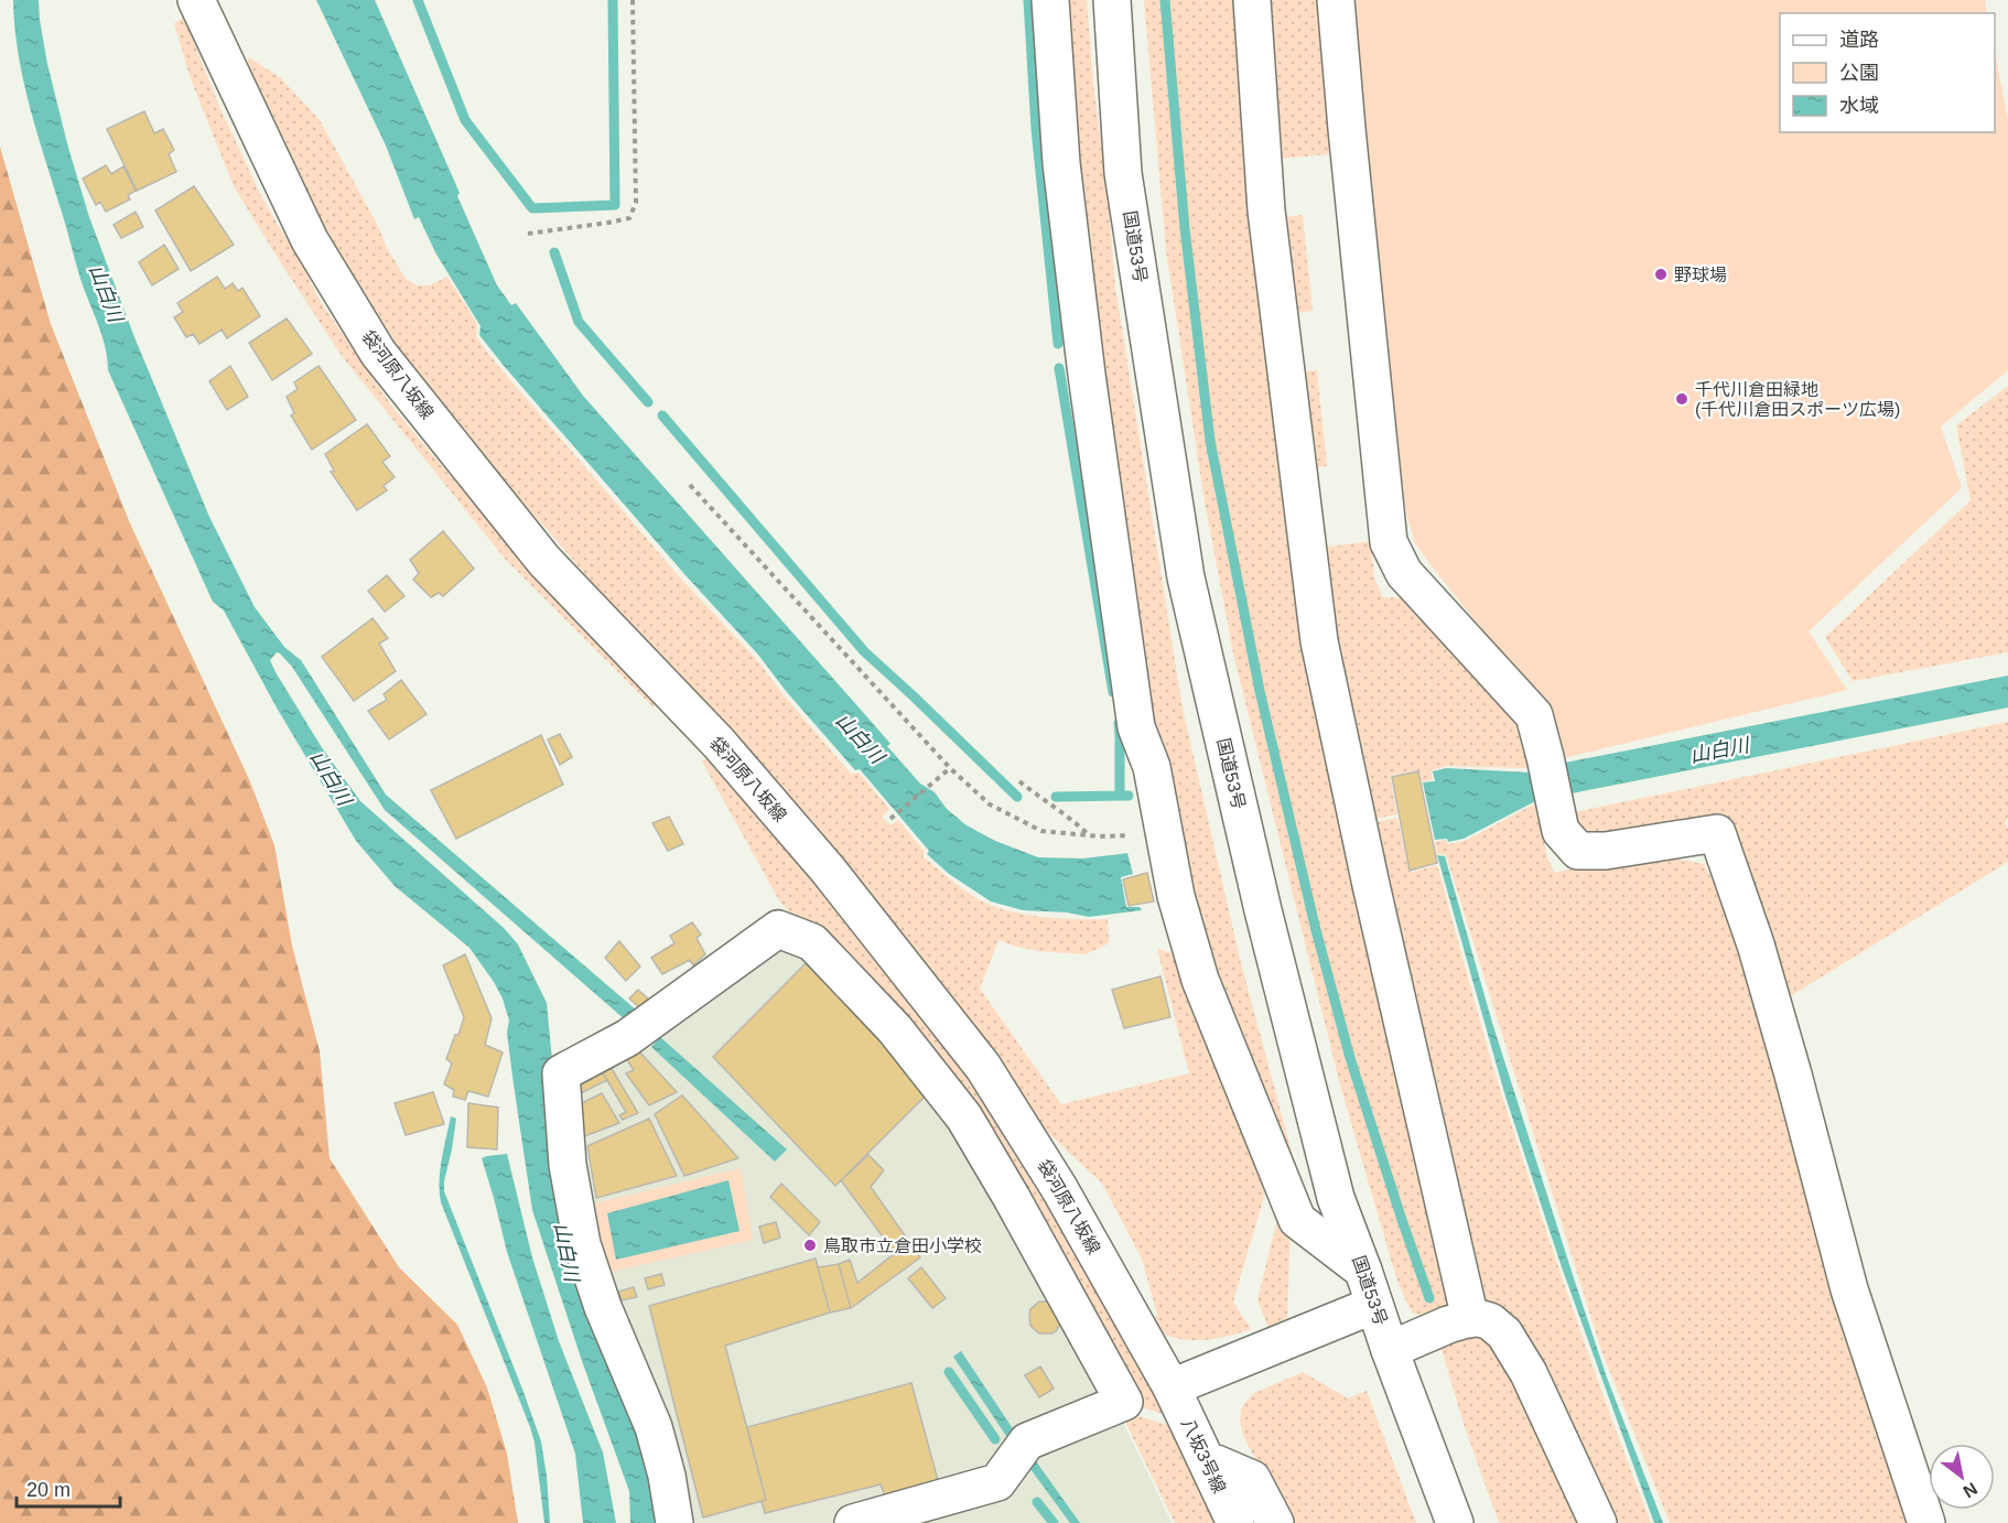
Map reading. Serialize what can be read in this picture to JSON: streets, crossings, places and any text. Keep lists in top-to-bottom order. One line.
{"streets":{"main road":["国道53号","袋河原八坂線","八坂3号線"]},"crossings":[["袋河原八坂線","八坂3号線"]],"water":["山白川"],"places":["野球場","千代川倉田緑地 (千代川倉田スポーツ広場)","鳥取市立倉田小学校"],"legend":["道路","公園","水域"],"scale_bar":"20 m","north":"bottom right"}
